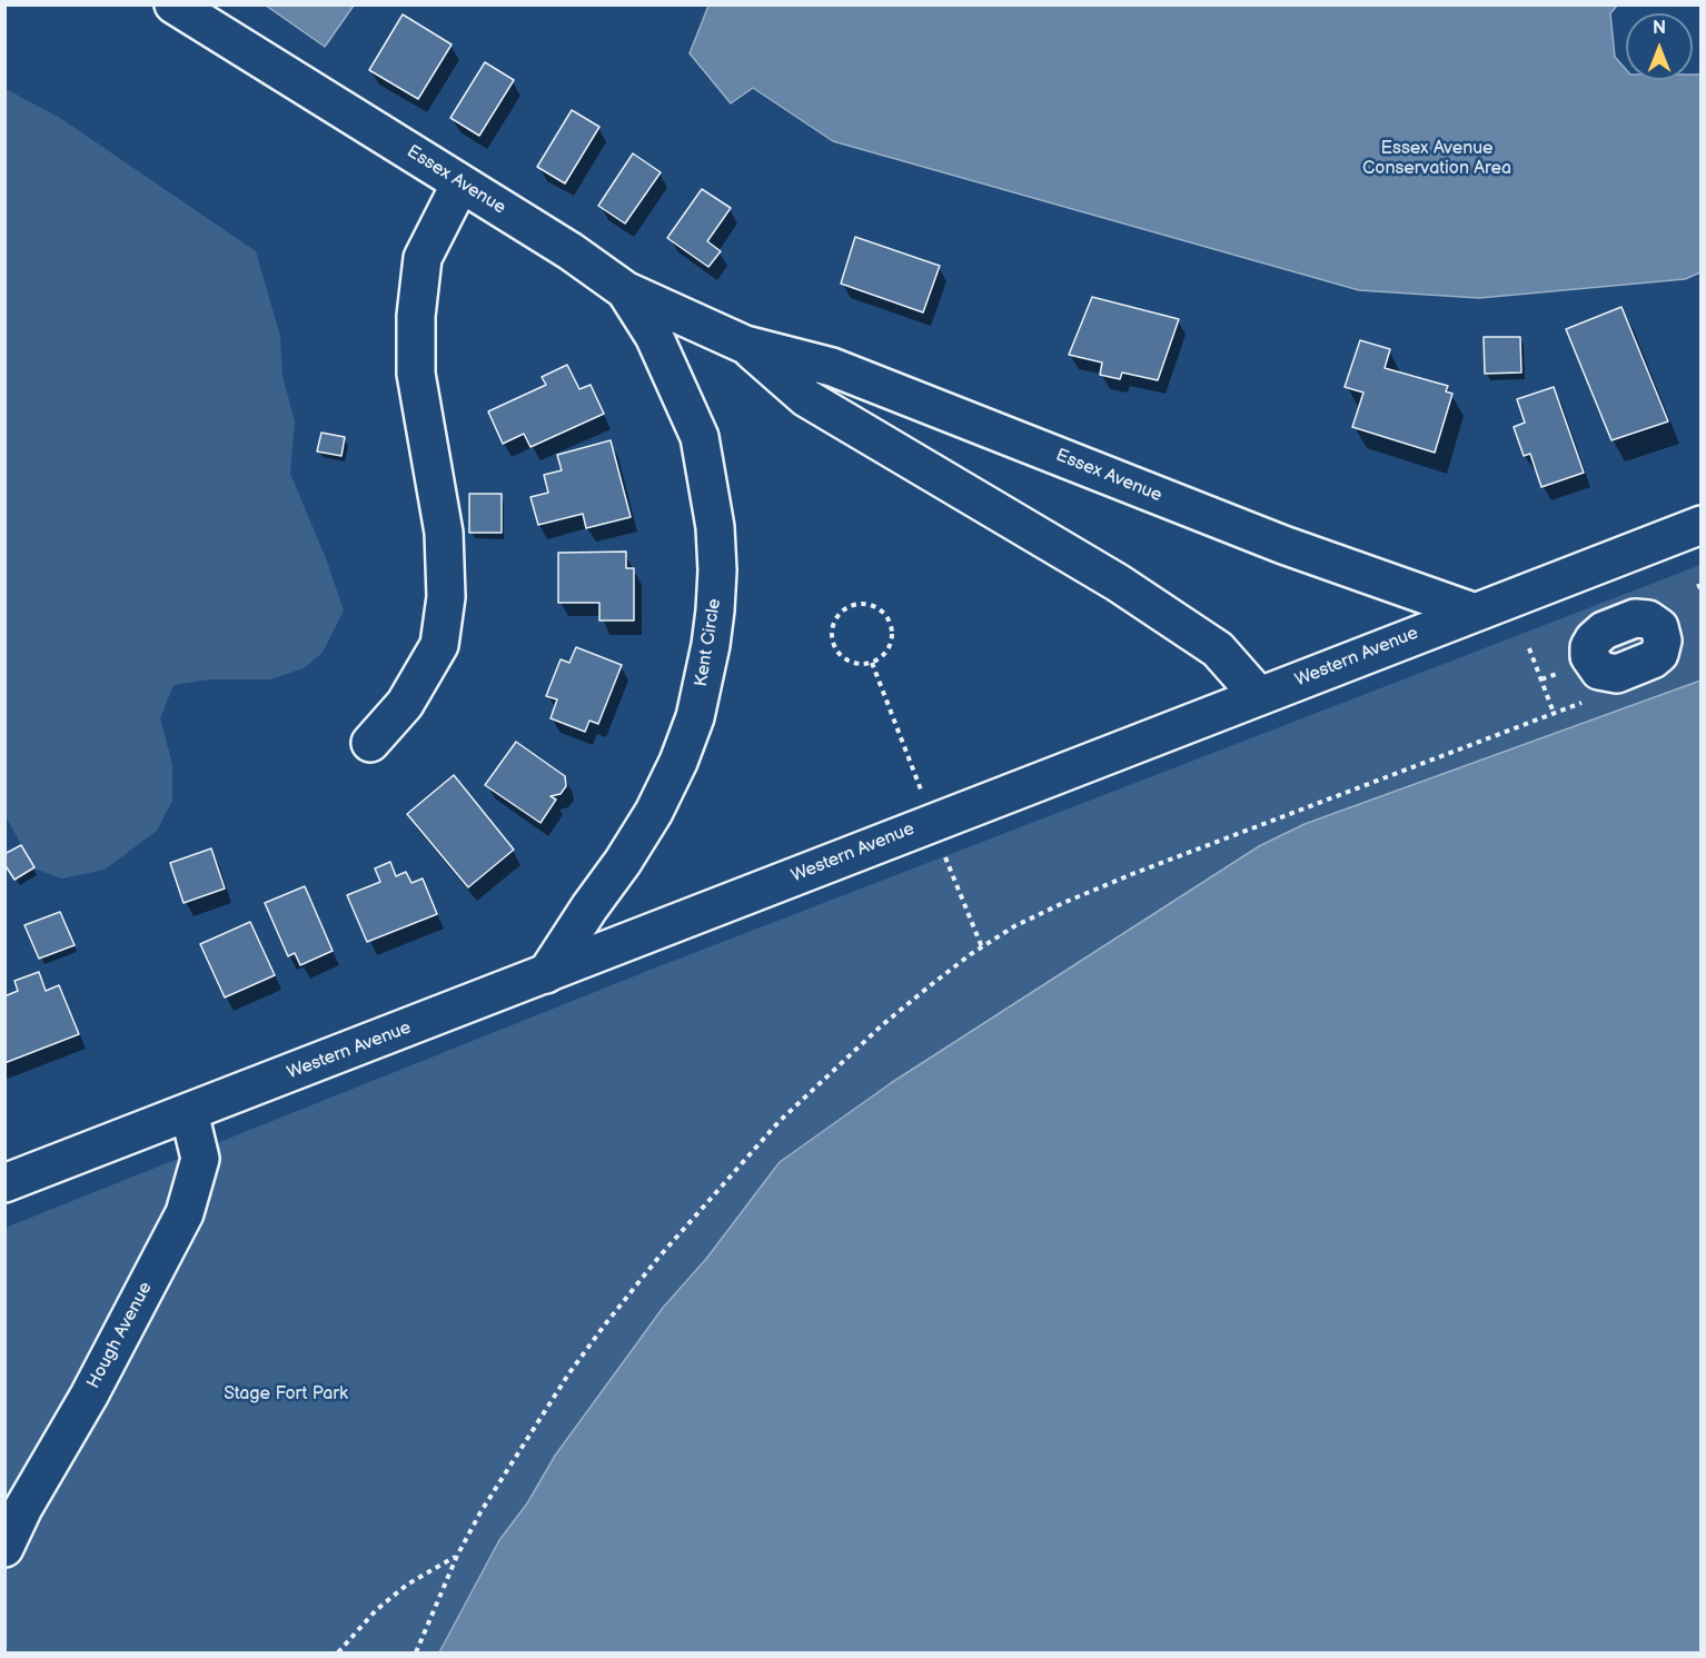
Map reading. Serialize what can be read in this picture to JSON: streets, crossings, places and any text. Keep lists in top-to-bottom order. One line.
{"streets":{"street":["Essex Avenue","Kent Circle","Western Avenue","Hough Avenue"]},"crossings":[["Essex Avenue","Kent Circle"],["Essex Avenue","Western Avenue"],["Kent Circle","Western Avenue"],["Western Avenue","Hough Avenue"]],"parks":["Essex Avenue Conservation Area","Stage Fort Park"],"north":"top"}
